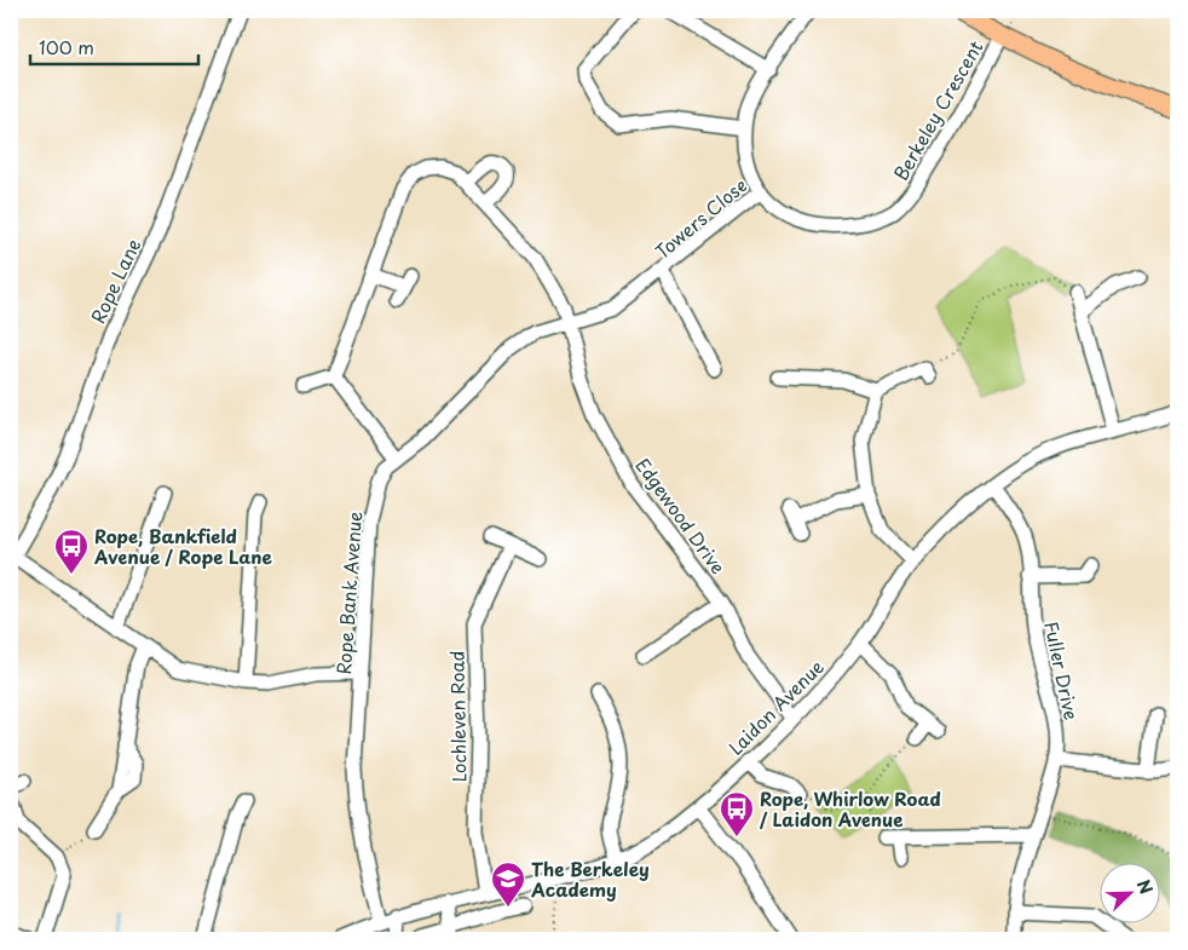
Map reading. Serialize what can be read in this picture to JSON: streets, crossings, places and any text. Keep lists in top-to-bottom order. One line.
{"streets":{"street":["Berkeley Crescent","Towers Close","Rope Lane","Edgewood Drive","Rope Bank Avenue","Fuller Drive","Laidon Avenue","Lochleven Road"]},"crossings":[["Berkeley Crescent","Towers Close"],["Towers Close","Rope Bank Avenue"],["Edgewood Drive","Rope Bank Avenue"],["Edgewood Drive","Laidon Avenue"],["Rope Bank Avenue","Laidon Avenue"],["Fuller Drive","Laidon Avenue"],["Laidon Avenue","Lochleven Road"]],"places":{"bus stop":["Rope, Bankfield Avenue / Rope Lane","Rope, Whirlow Road / Laidon Avenue"],"school or university":["The Berkeley Academy"]},"scale_bar":"100 m","north":"top right"}
